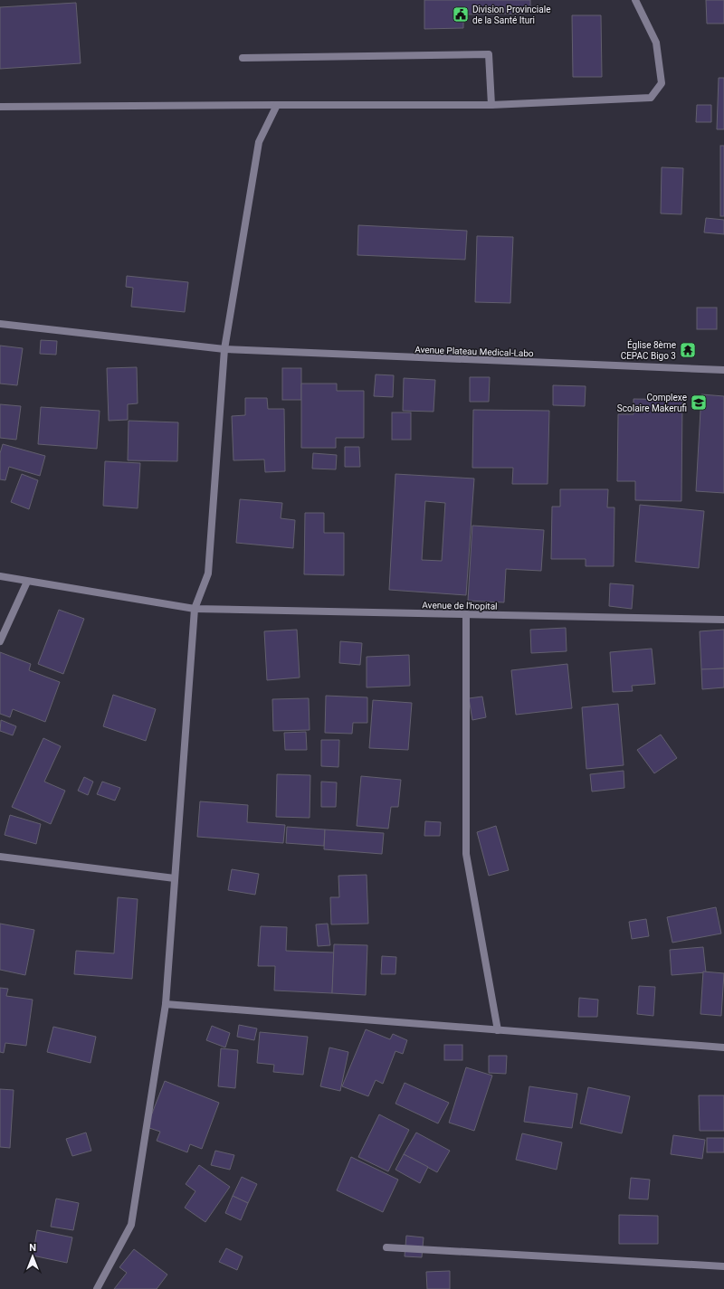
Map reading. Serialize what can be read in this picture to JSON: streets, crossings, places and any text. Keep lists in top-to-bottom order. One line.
{"streets":{"street":["Avenue Plateau Medical-Labo","Avenue de l'hopital"]},"places":{"public building":["Division Provinciale de la Santé Ituri"],"temple":["Église 8ème CEPAC Bigo 3"],"school or university":["Complexe Scolaire Makerufi"]},"north":"top"}
